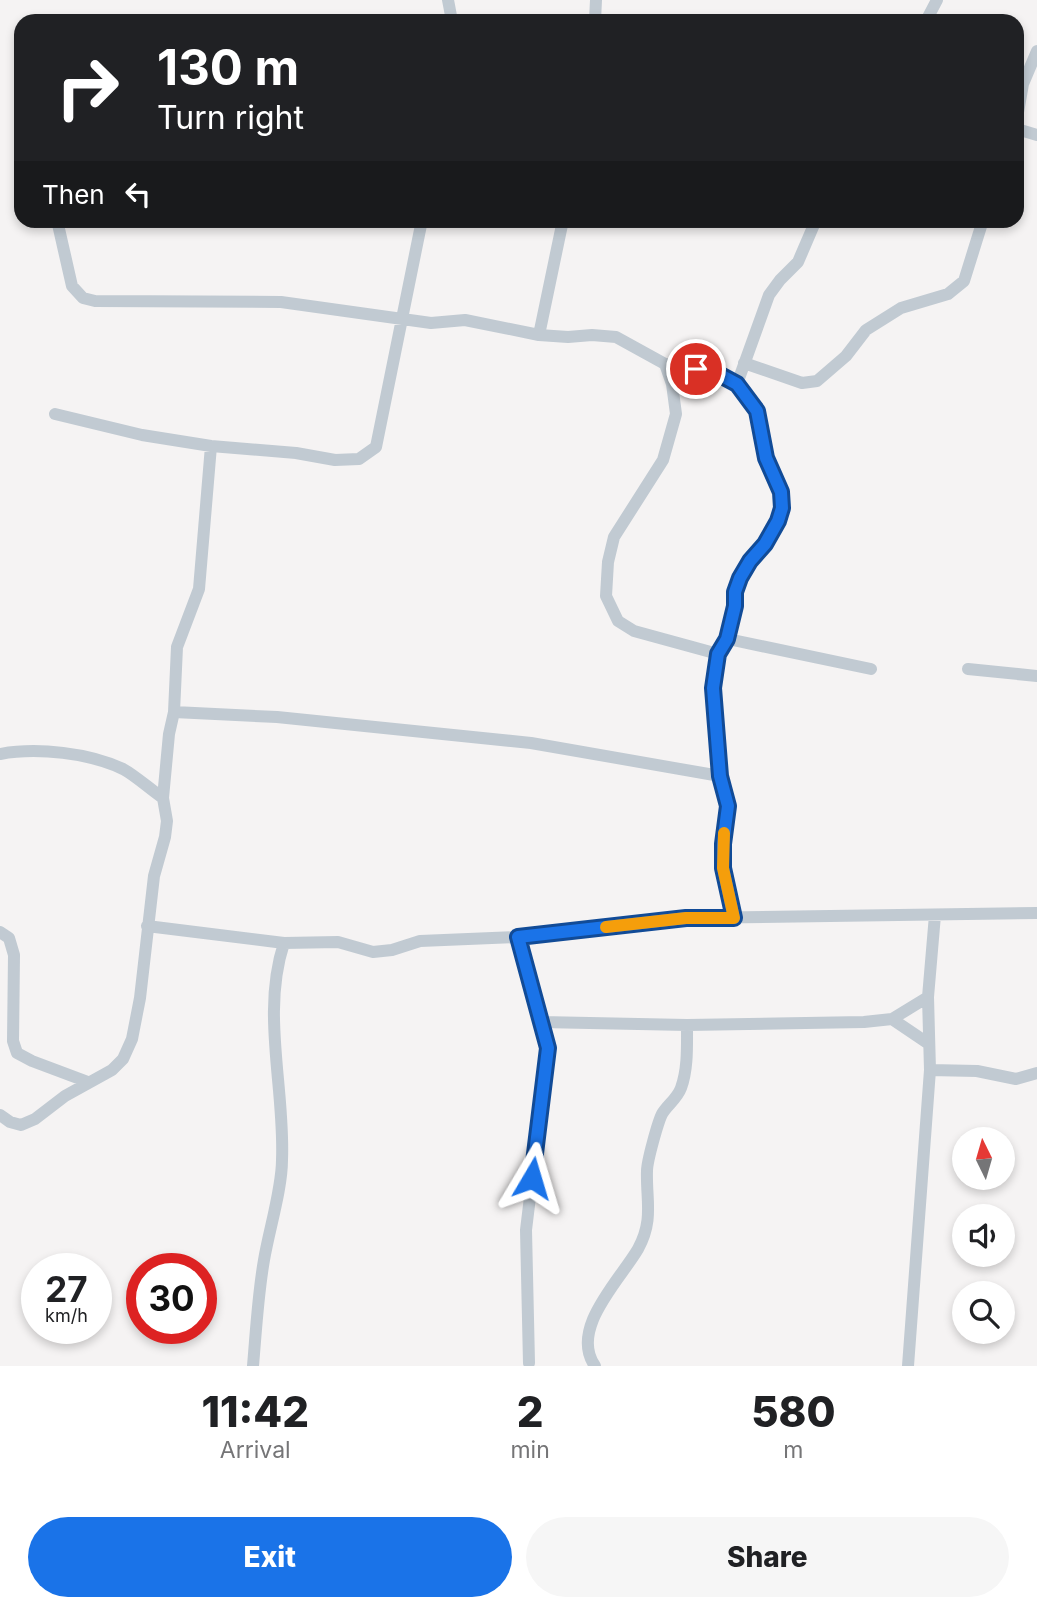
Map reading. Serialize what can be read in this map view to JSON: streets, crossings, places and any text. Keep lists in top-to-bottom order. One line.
{"north":"top","page":{"turn":["130 m","Turn right"],"then":"Then","speed":"27 km/h","limit":"30","eta":["11:42","Arrival","2","min","580","m"],"buttons":["Exit","Share"]}}
